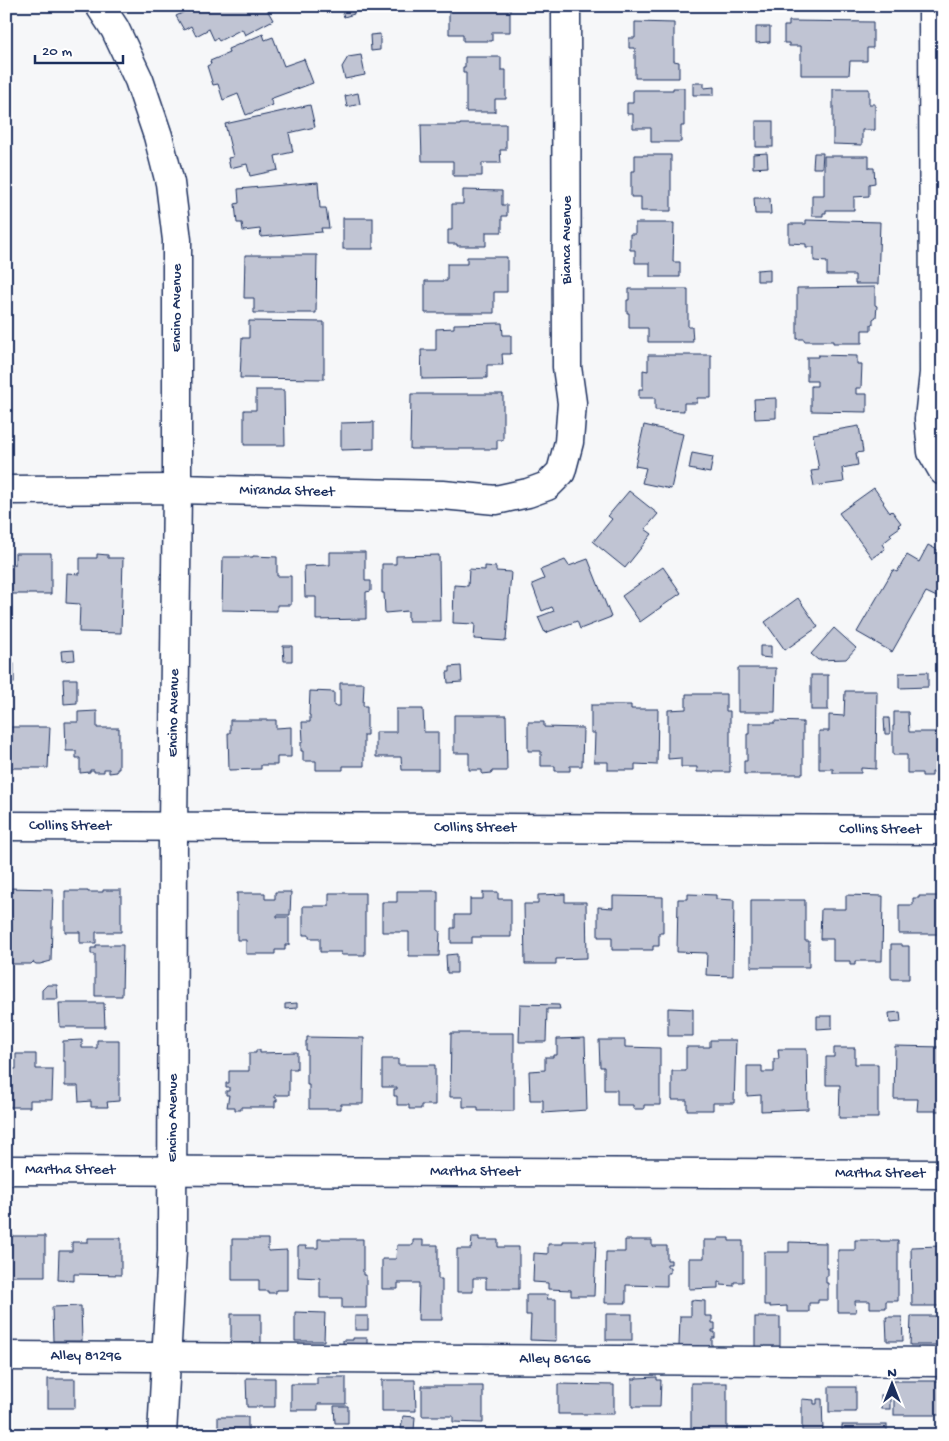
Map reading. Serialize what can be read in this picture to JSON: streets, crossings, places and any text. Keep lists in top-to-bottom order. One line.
{"streets":{"street":["Bianca Avenue","Encino Avenue","Miranda Street","Collins Street","Martha Street","Alley 81296","Alley 86166"]},"crossings":[["Bianca Avenue","Miranda Street"],["Encino Avenue","Miranda Street"],["Encino Avenue","Collins Street"],["Encino Avenue","Martha Street"],["Encino Avenue","Alley 81296"],["Encino Avenue","Alley 86166"],["Alley 81296","Alley 86166"]],"scale_bar":"20 m","north":"top"}
